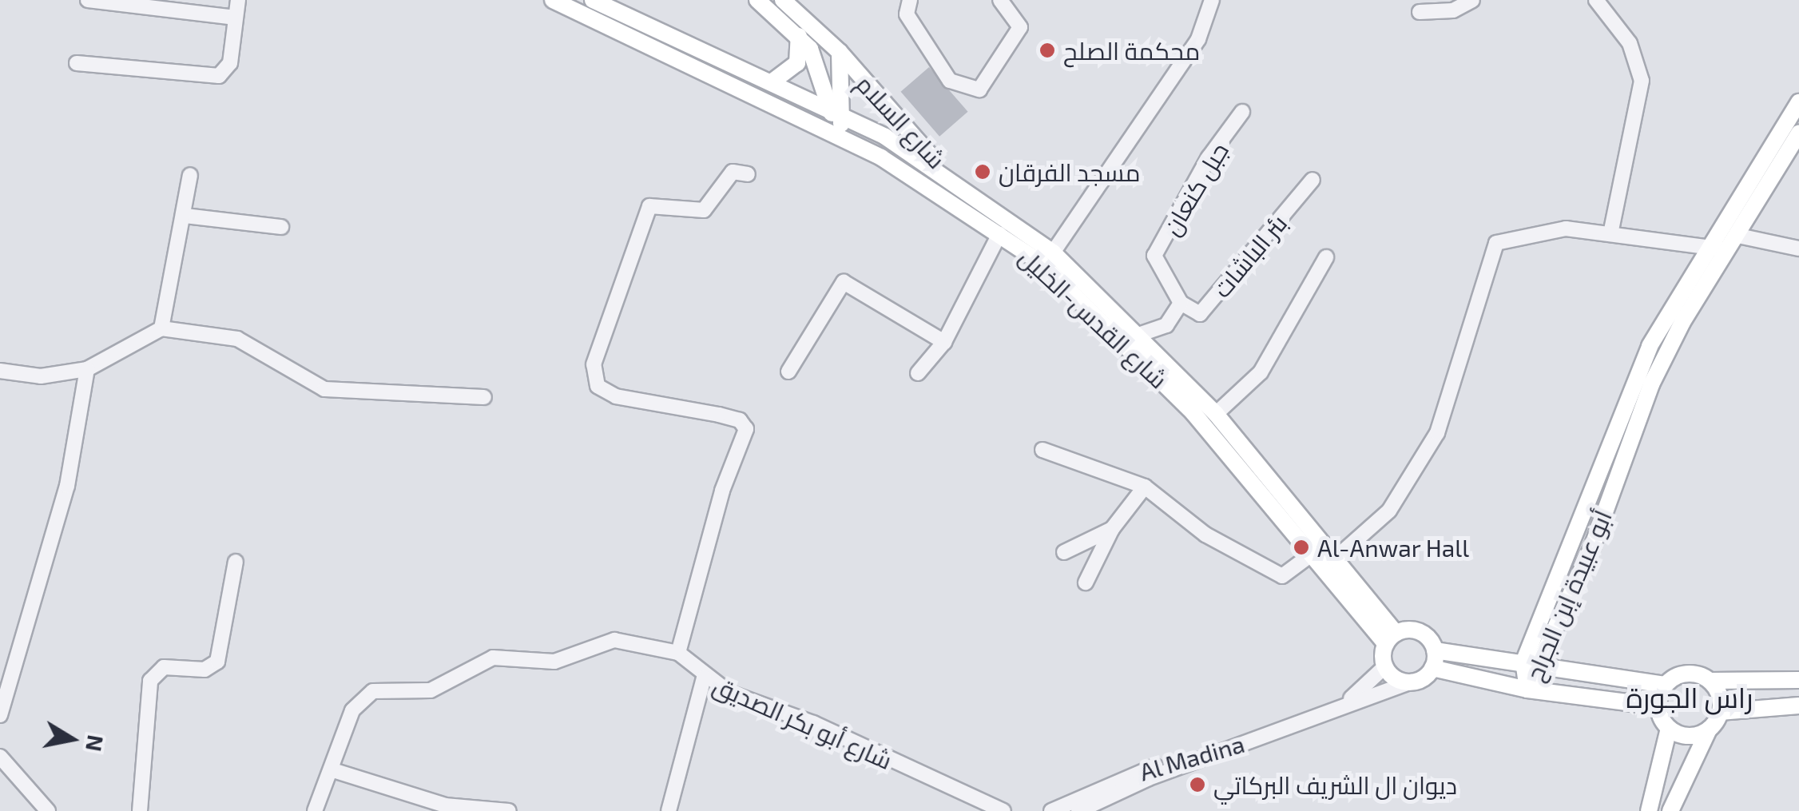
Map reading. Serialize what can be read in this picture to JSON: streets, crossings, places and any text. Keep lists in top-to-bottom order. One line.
{"streets":{"main road":["شارع السلام","شارع القدس-الخليل","أبو عبيدة إبن الجراح"],"street":["جبل كنعان","بئر الباشات","شارع أبو بكر الصديق","Al Madina"]},"crossings":[["شارع السلام","شارع القدس-الخليل"],["جبل كنعان","بئر الباشات"]],"districts":["راس الجورة"],"places":["محكمة الصلح","مسجد الفرقان","Al-Anwar Hall","ديوان ال الشريف البركاتي"],"north":"right"}
